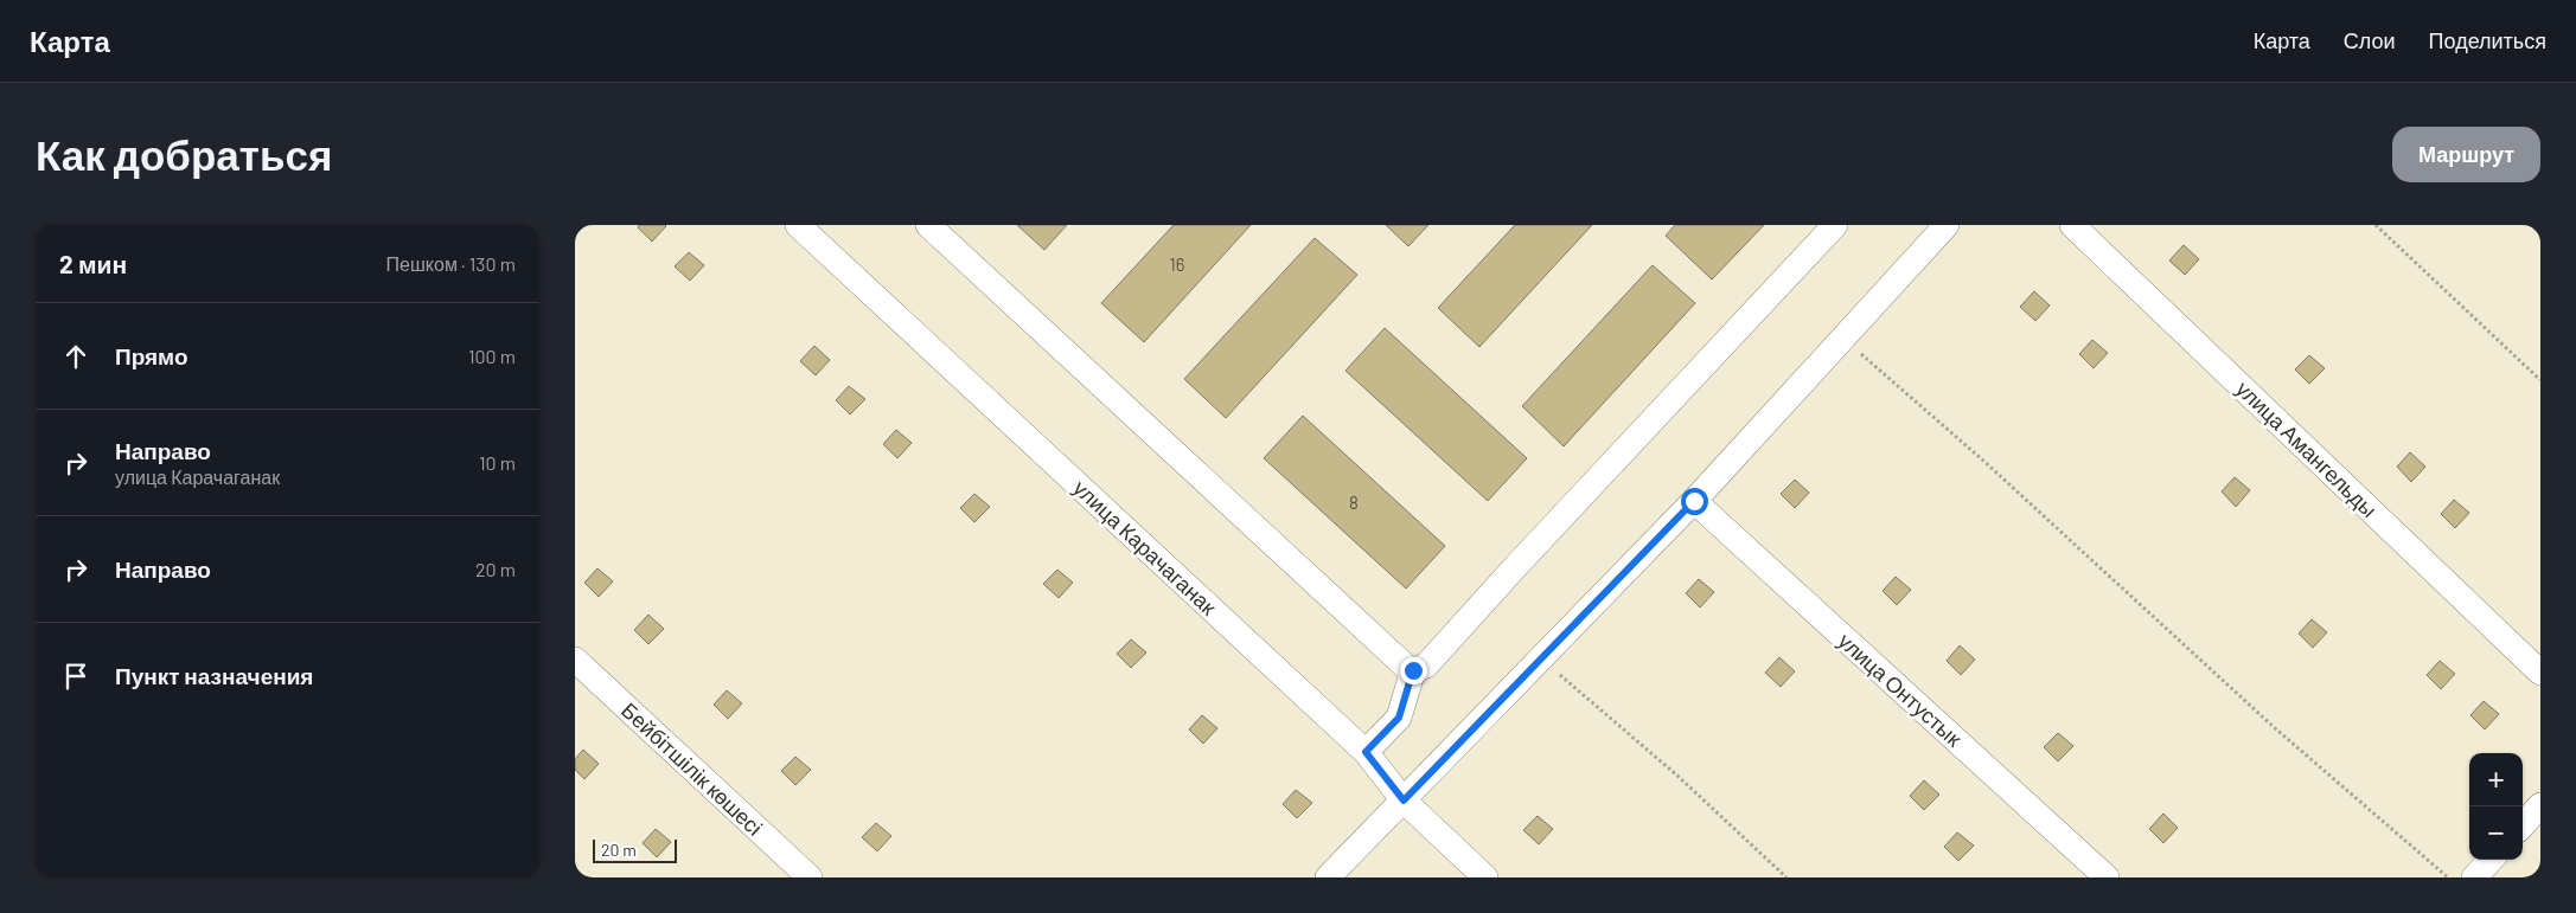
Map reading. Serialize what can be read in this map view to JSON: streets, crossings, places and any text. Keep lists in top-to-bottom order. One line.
{"streets":{"street":["улица Амангельды","улица Карачаганак","улица Онтустык","Бейбітшілік көшесі"]},"house_numbers":["16","8"],"scale_bar":"20 m","page":{"header":"Карта","nav":["Карта","Слои","Поделиться"],"buttons":"Маршрут","title":"Как добраться","heading":["2 мин","Пешком · 130 m"],"list":[["Прямо","100 m"],["Направо","улица Карачаганак","10 m"],["Направо","20 m"],"Пункт назначения"],"map_buttons":["+","−"],"scale":"20 m"}}
